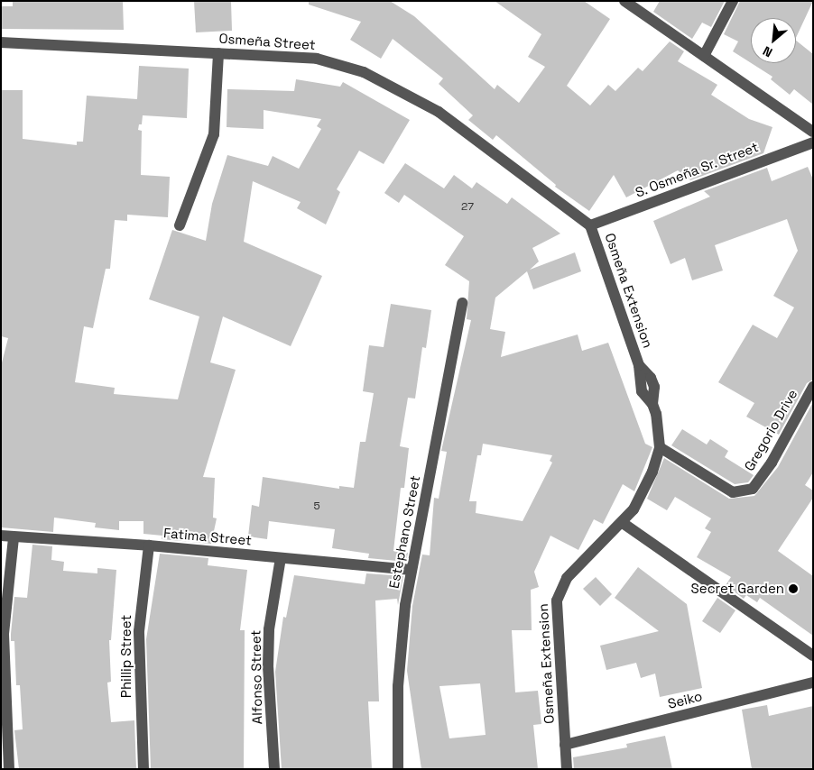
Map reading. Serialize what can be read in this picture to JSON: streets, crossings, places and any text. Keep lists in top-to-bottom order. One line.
{"streets":{"street":["Osmeña Street","S. Osmeña Sr. Street","Osmeña Extension","Gregorio Drive","Estephano Street","Fatima Street","Phillip Street","Alfonso Street","Seiko"]},"crossings":[["Osmeña Street","S. Osmeña Sr. Street"],["Osmeña Street","Osmeña Extension"],["S. Osmeña Sr. Street","Osmeña Extension"],["Osmeña Extension","Gregorio Drive"],["Osmeña Extension","Seiko"],["Estephano Street","Fatima Street"],["Fatima Street","Phillip Street"],["Fatima Street","Alfonso Street"]],"places":["Secret Garden"],"house_numbers":["27","5"],"north":"bottom left"}
